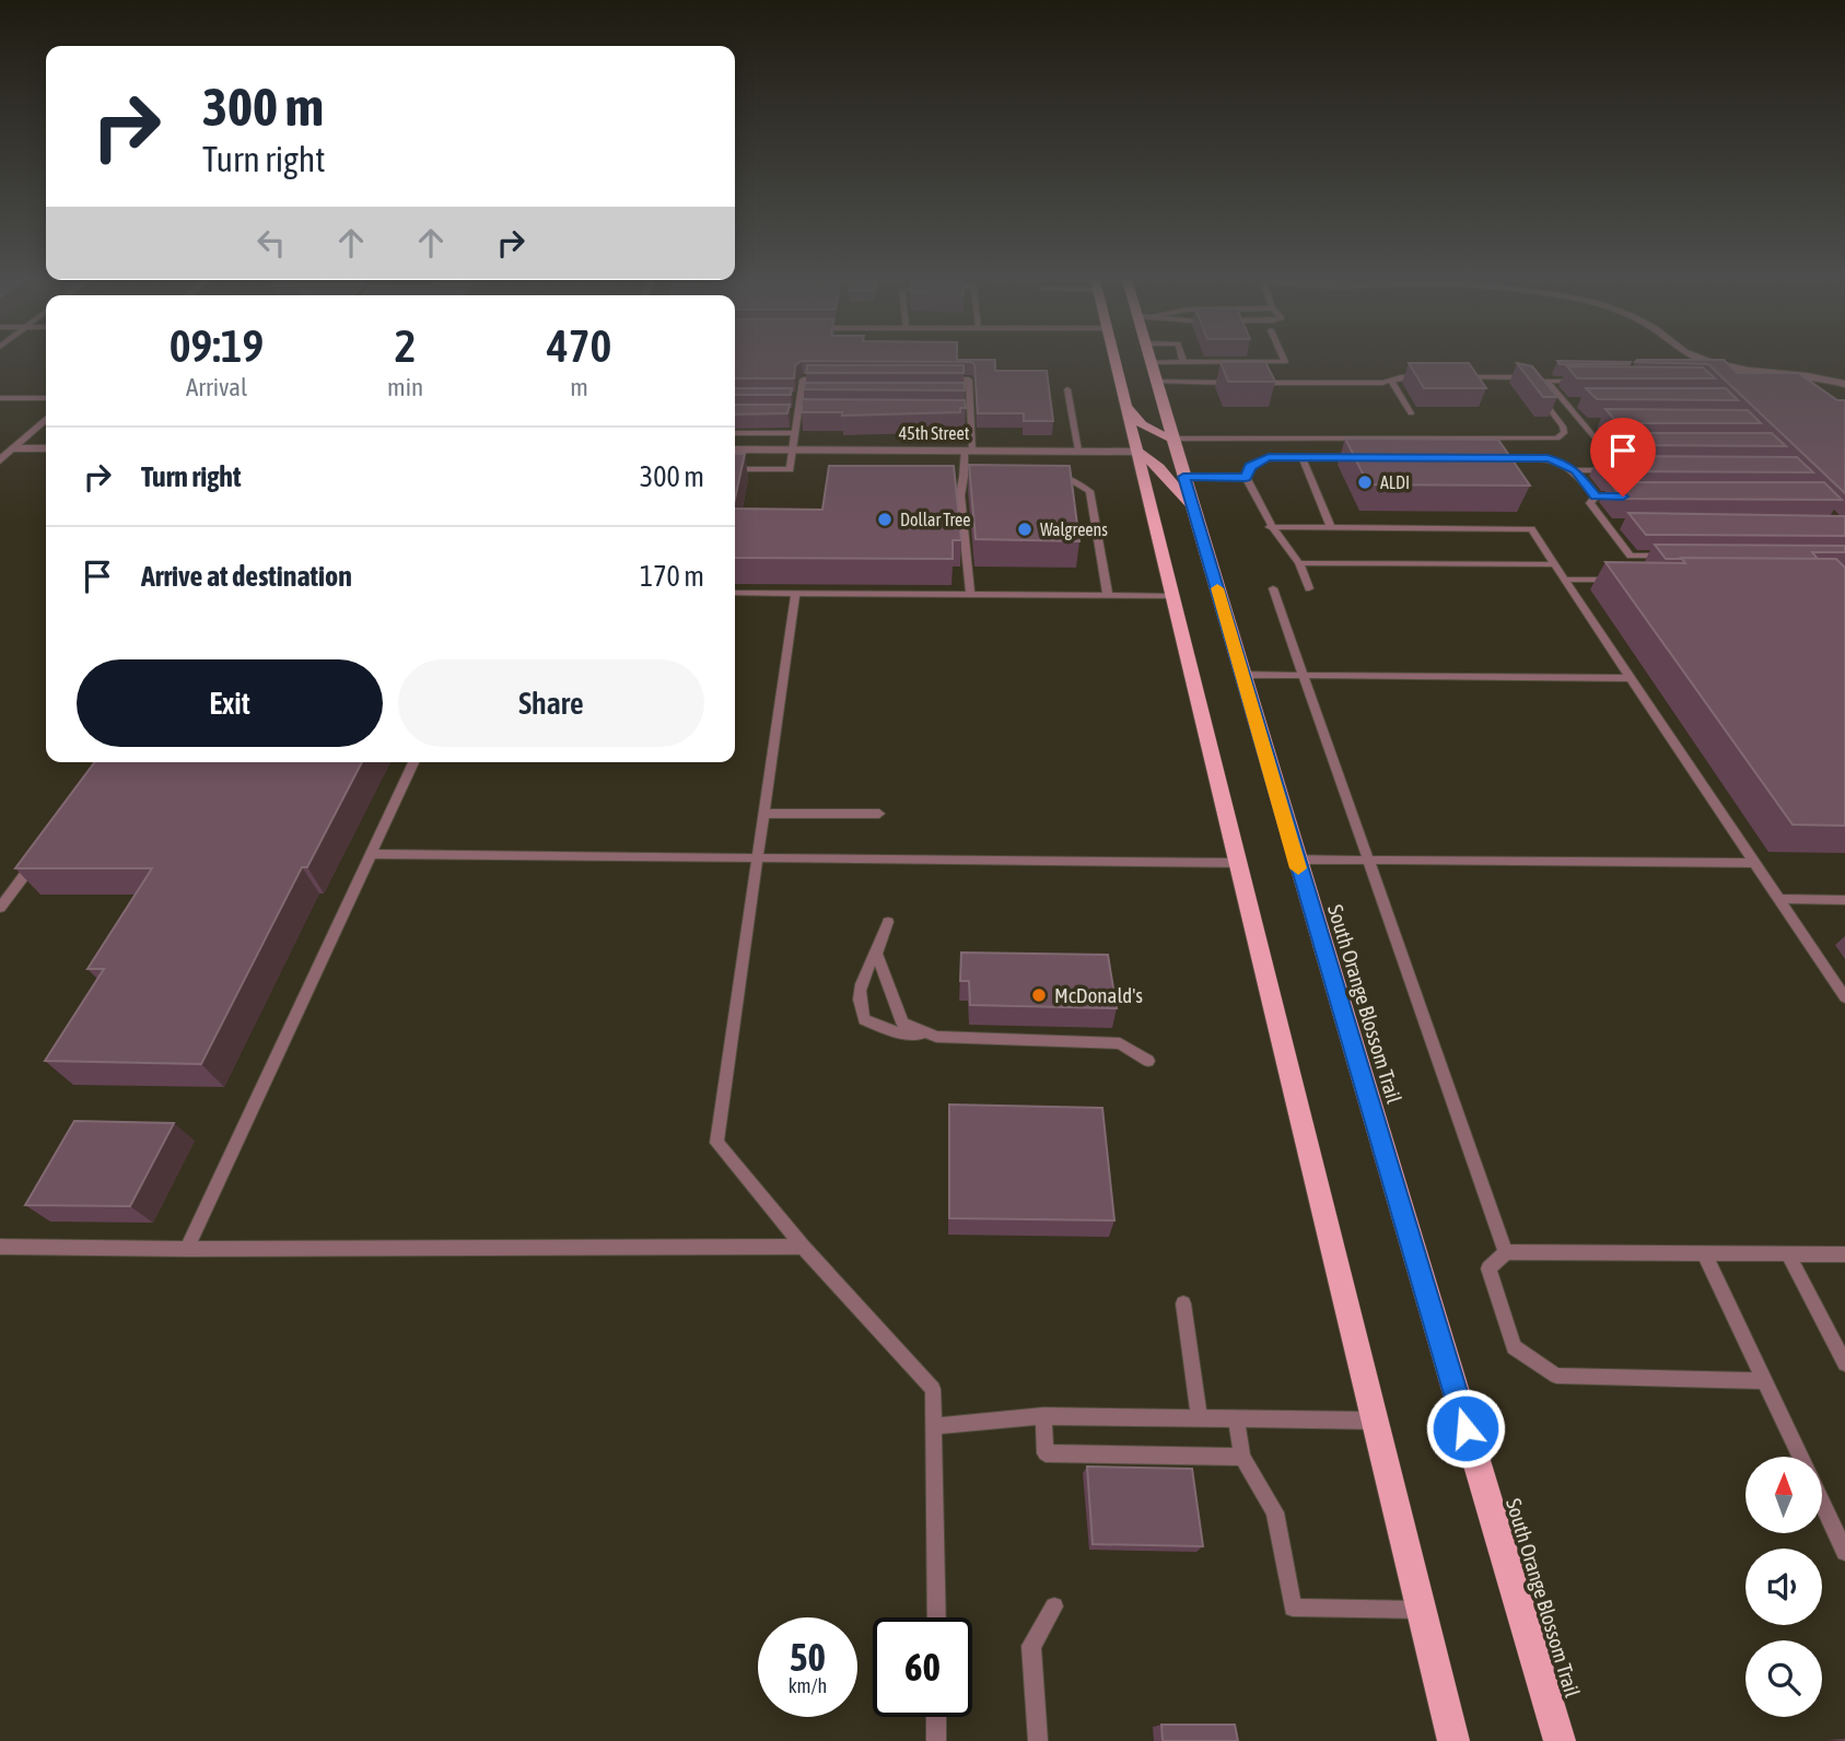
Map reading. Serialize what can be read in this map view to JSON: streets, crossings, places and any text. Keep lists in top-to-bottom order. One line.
{"streets":{"main road":["South Orange Blossom Trail"],"street":["45th Street"]},"places":["ALDI","Dollar Tree","Walgreens","McDonald's"],"north":"top","page":{"turn":["300 m","Turn right"],"eta":["09:19","Arrival","2","min","470","m"],"list":[{"name":"Turn right","value":"300 m"},{"name":"Arrive at destination","value":"170 m"}],"buttons":["Exit","Share"],"speed":"50 km/h","limit":"60"}}
